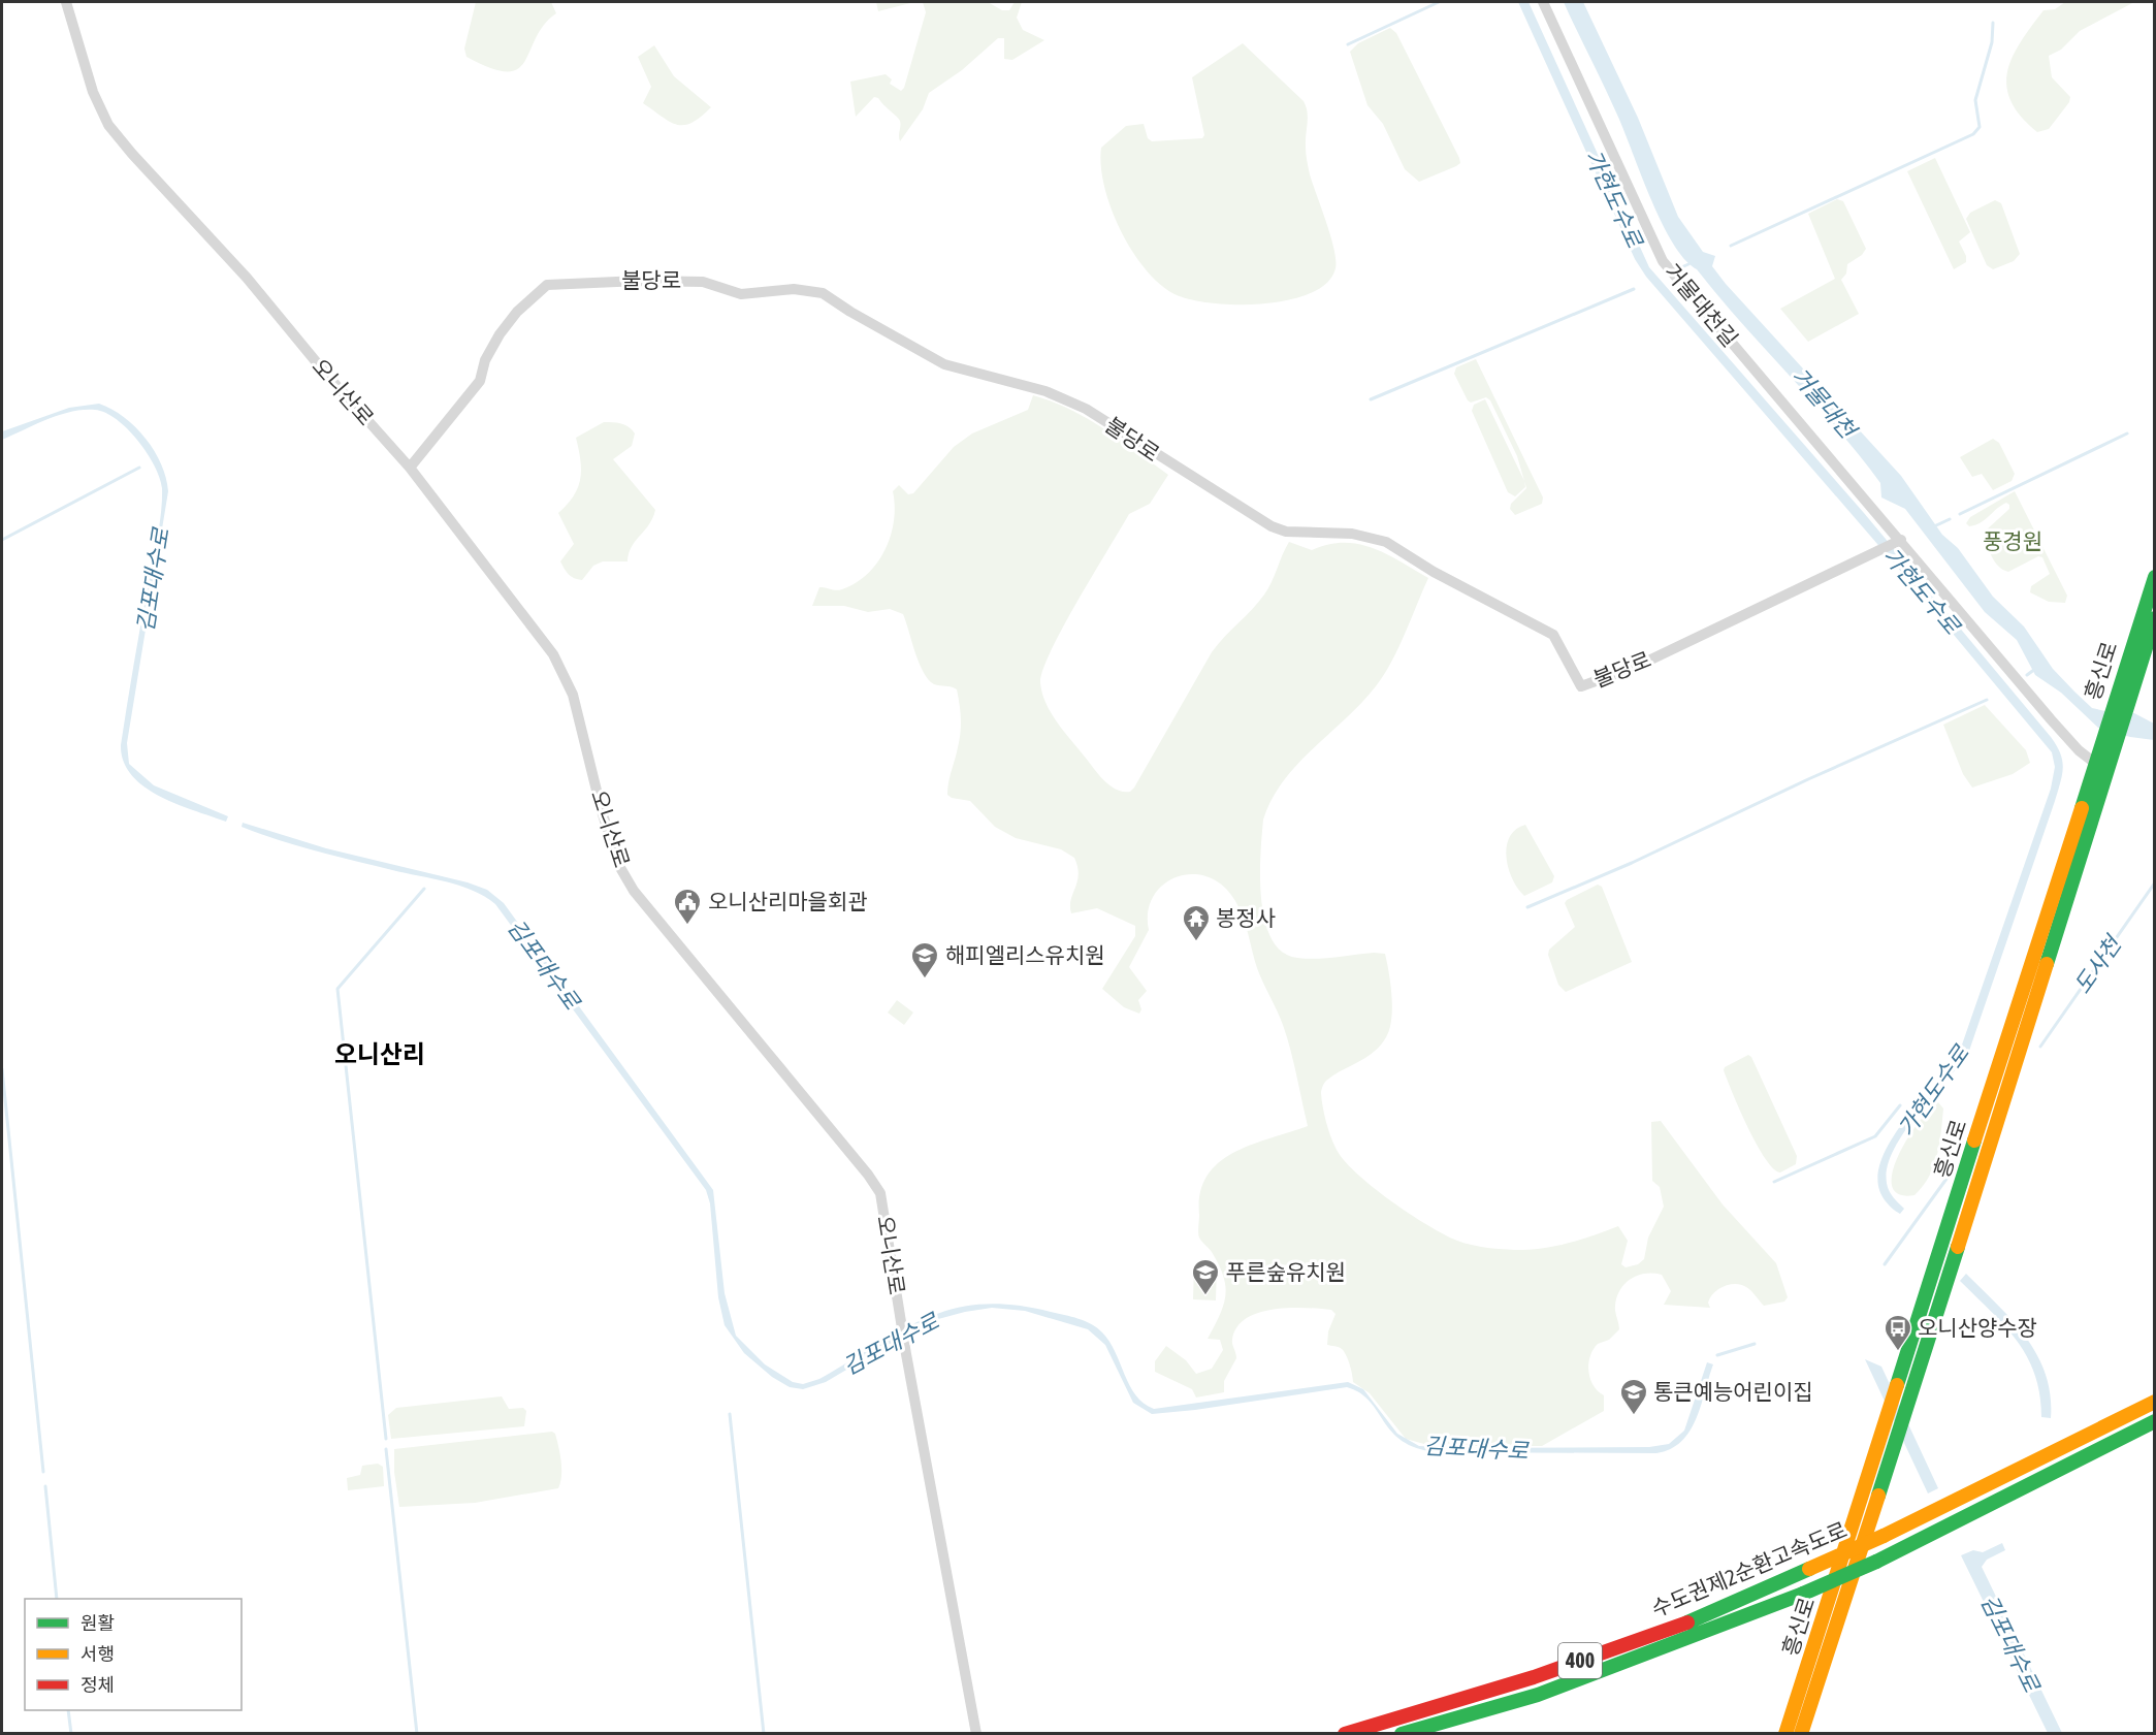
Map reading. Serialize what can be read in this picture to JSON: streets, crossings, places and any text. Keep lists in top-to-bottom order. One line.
{"streets":{"main road":["흥신로","수도권제2순환고속도로","400"],"street":["불당로","거물대천길","오니산로"]},"crossings":[["불당로","거물대천길"],["불당로","오니산로"]],"districts":["오니산리"],"water":["가현도수로","거물대천","김포대수로","도사천"],"parks":["풍경원"],"places":{"public building":["오니산리마을회관"],"temple":["봉정사"],"school or university":["해피엘리스유치원","푸른숲유치원","통큰예능어린이집"],"bus stop":["오니산양수장"]},"legend":["원활","서행","정체"]}
